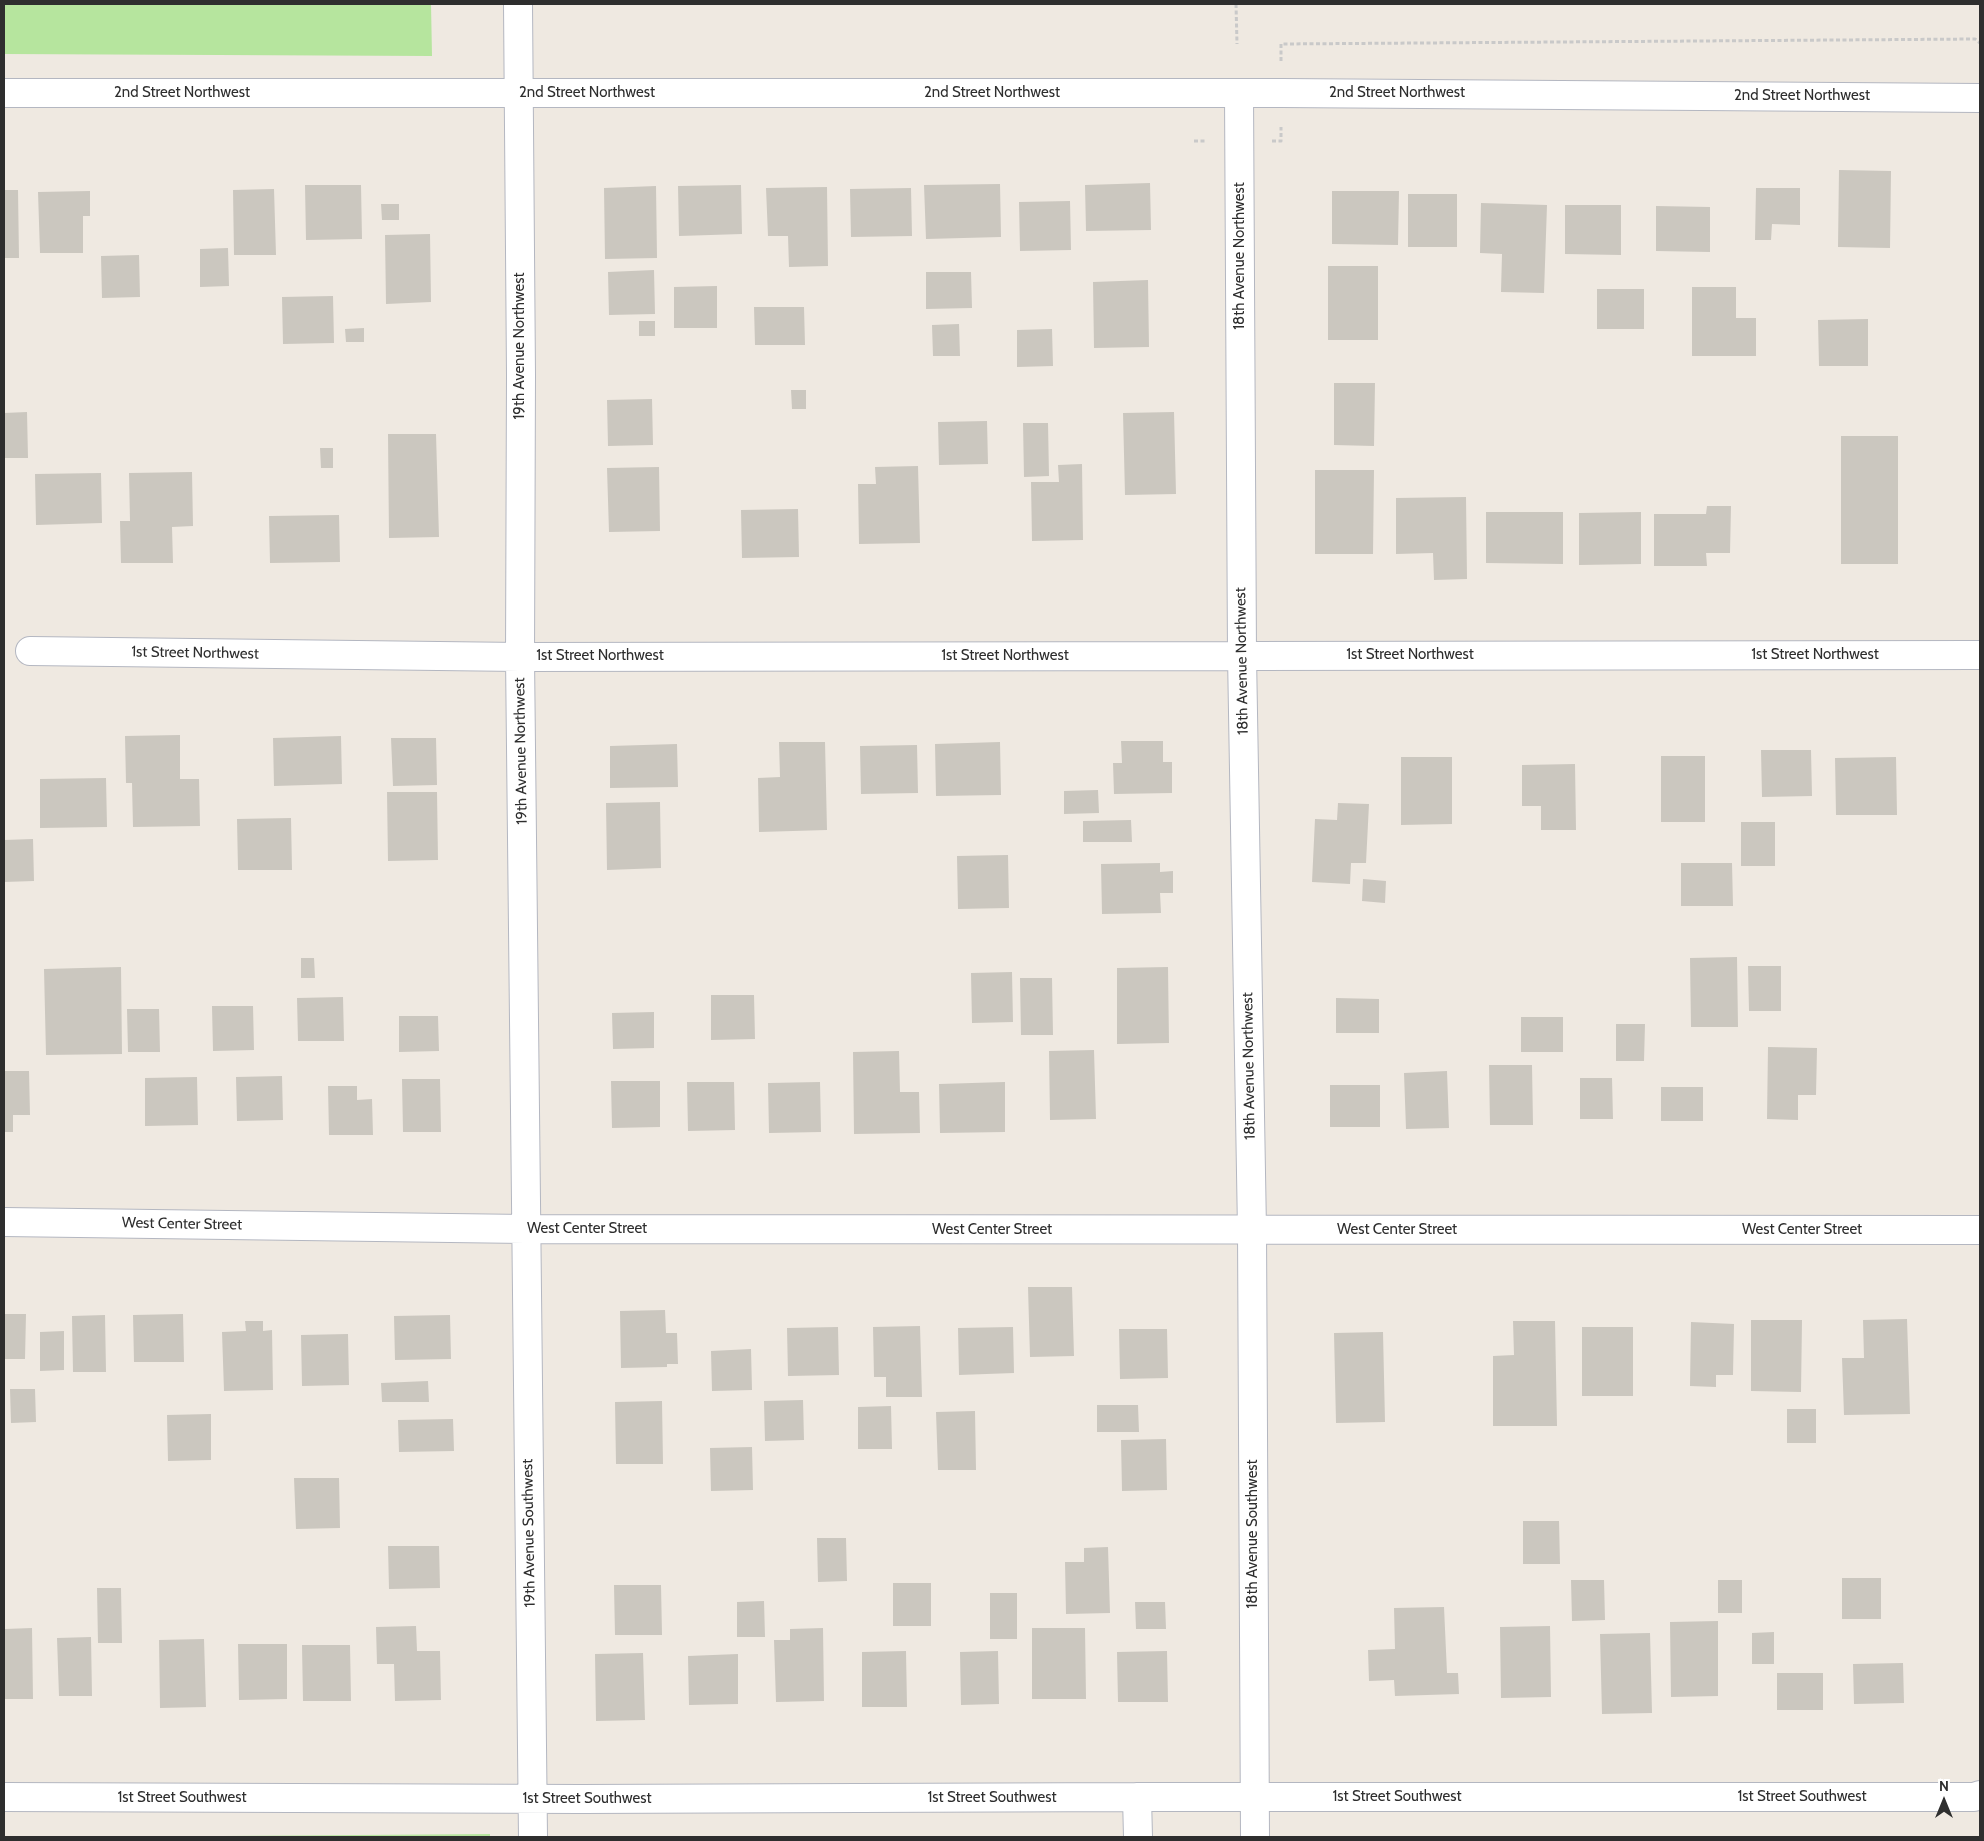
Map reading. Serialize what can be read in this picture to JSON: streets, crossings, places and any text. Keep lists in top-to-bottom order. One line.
{"streets":{"street":["2nd Street Northwest","18th Avenue Northwest","19th Avenue Northwest","1st Street Northwest","West Center Street","19th Avenue Southwest","18th Avenue Southwest","1st Street Southwest"]},"crossings":[["2nd Street Northwest","18th Avenue Northwest"],["2nd Street Northwest","19th Avenue Northwest"],["18th Avenue Northwest","1st Street Northwest"],["18th Avenue Northwest","West Center Street"],["18th Avenue Northwest","18th Avenue Southwest"],["19th Avenue Northwest","1st Street Northwest"],["19th Avenue Northwest","West Center Street"],["19th Avenue Northwest","19th Avenue Southwest"],["West Center Street","19th Avenue Southwest"],["West Center Street","18th Avenue Southwest"],["19th Avenue Southwest","1st Street Southwest"],["18th Avenue Southwest","1st Street Southwest"]],"north":"top"}
